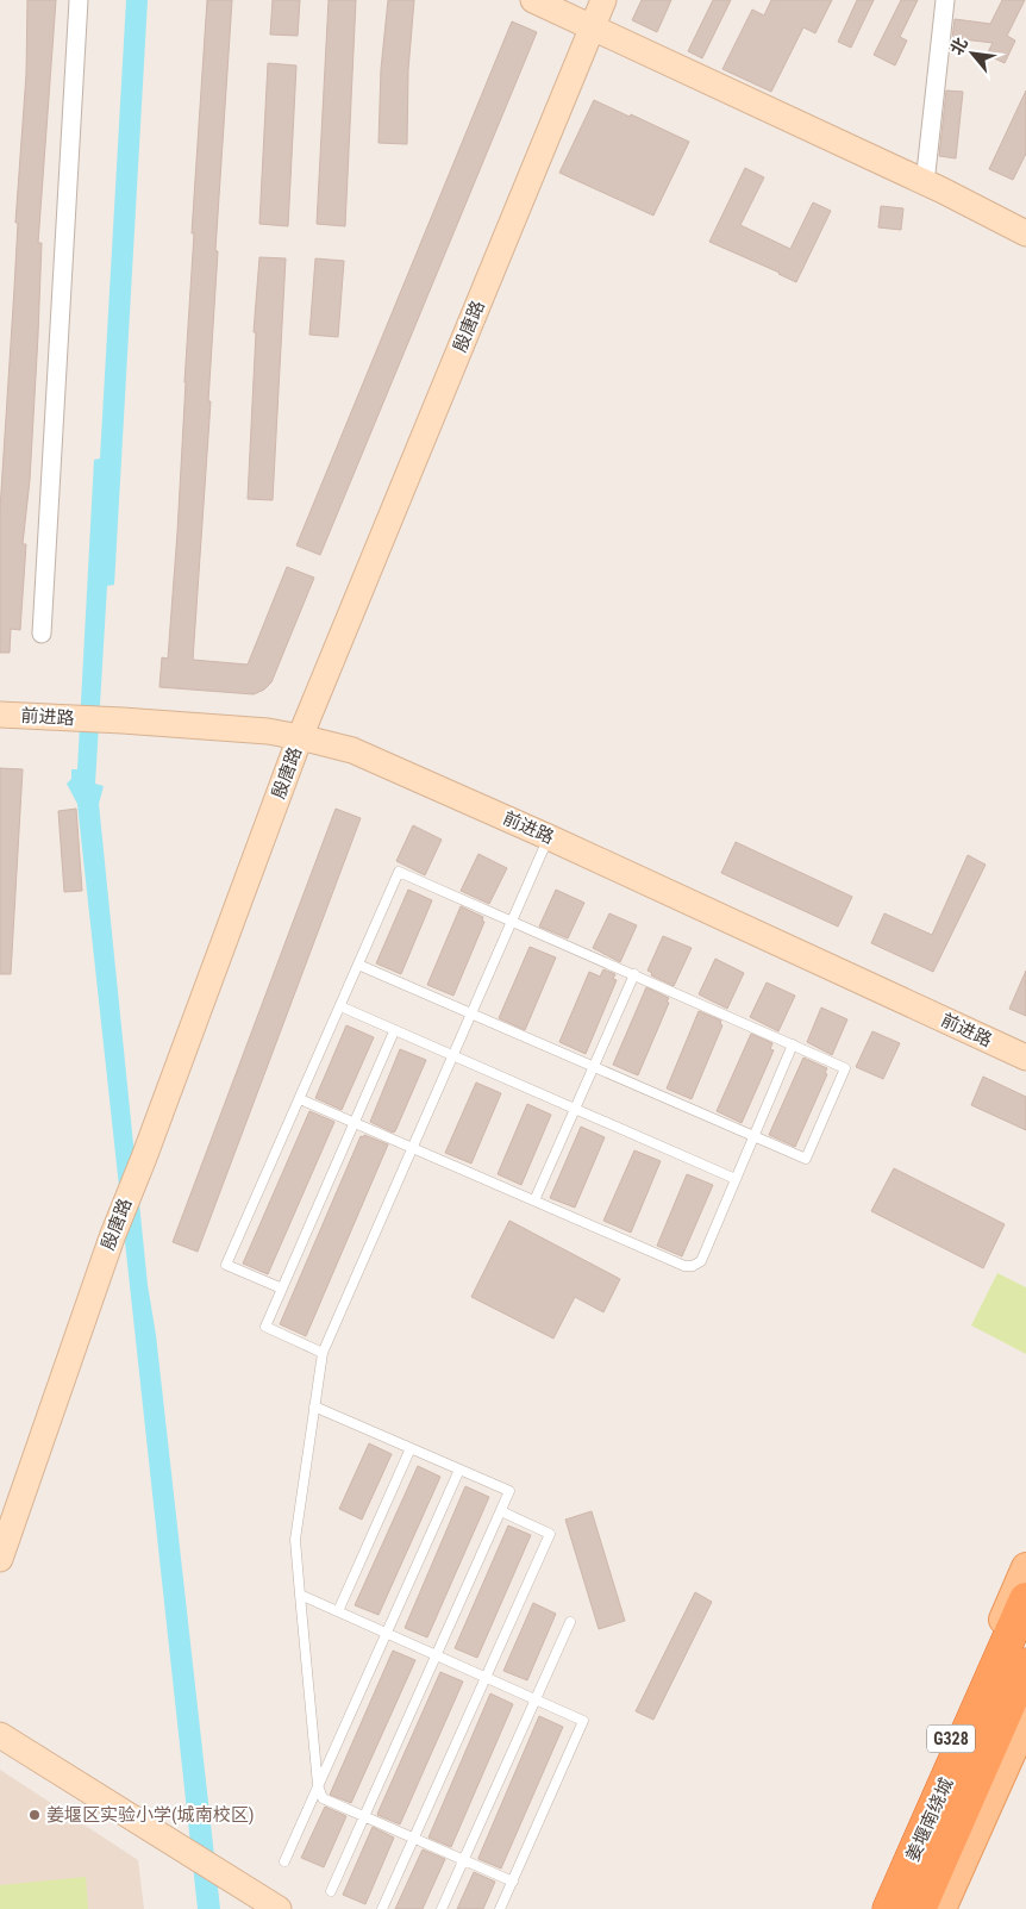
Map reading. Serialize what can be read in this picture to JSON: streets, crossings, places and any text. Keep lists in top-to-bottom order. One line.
{"streets":{"highway":["姜堰南绕城"],"main road":["G328"],"street":["殷唐路","前进路"]},"crossings":[["殷唐路","前进路"]],"places":["姜堰区实验小学(城南校区)"],"north":"top left"}
